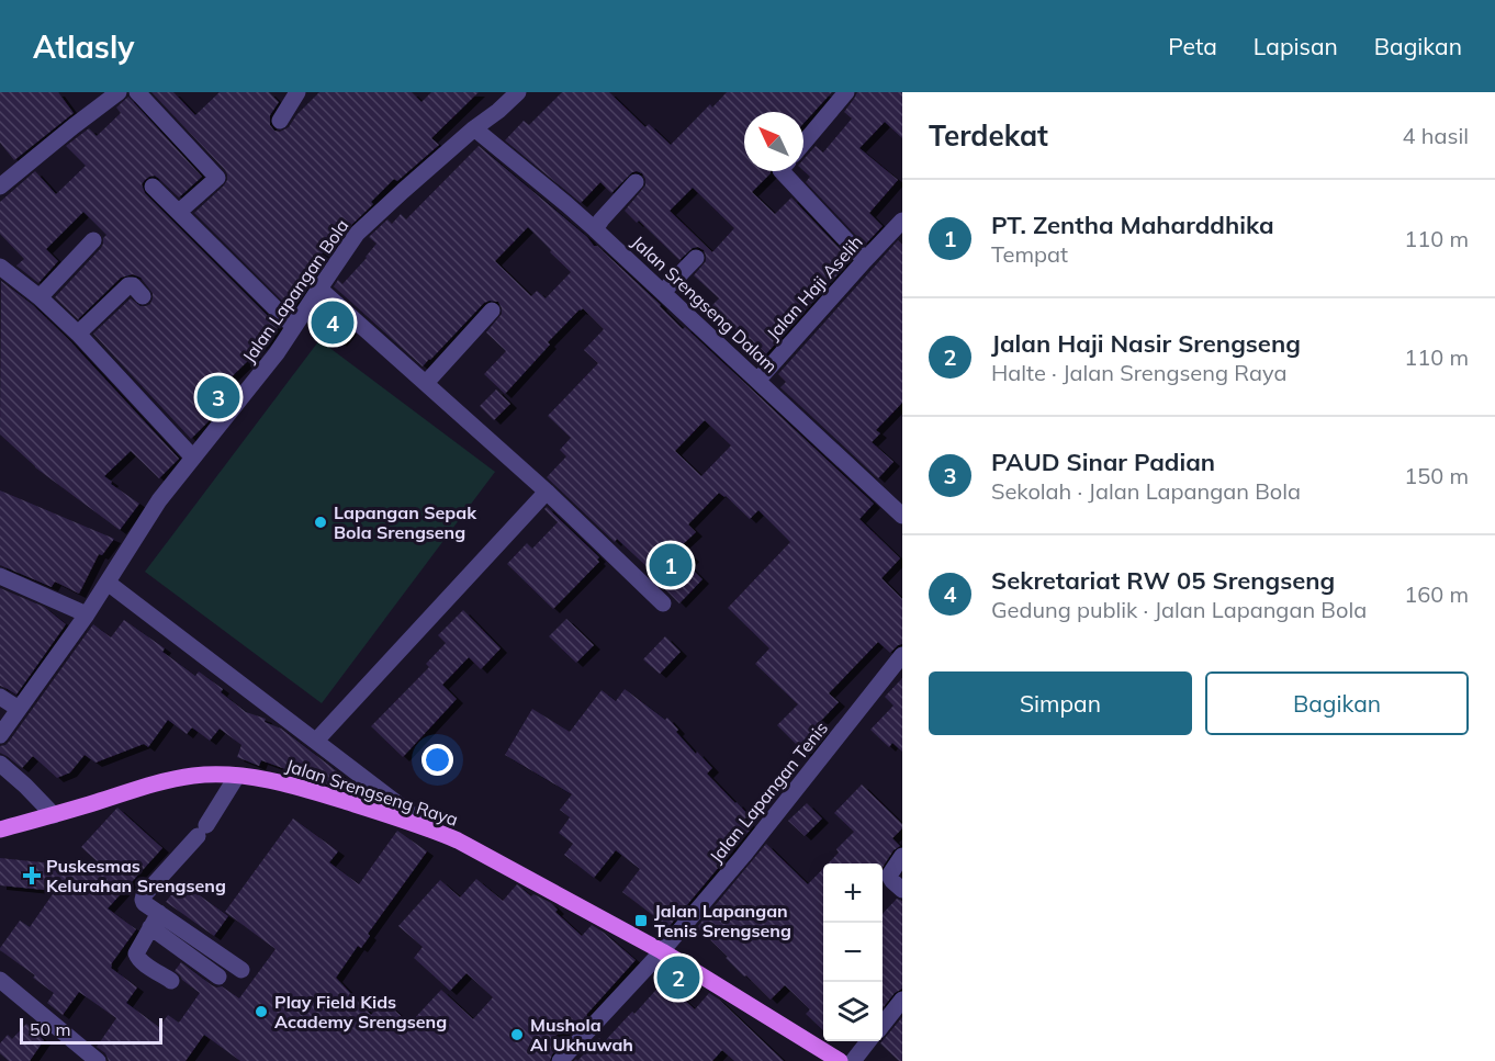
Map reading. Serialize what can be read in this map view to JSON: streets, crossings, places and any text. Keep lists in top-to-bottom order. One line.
{"streets":{"main road":["Jalan Srengseng Raya"],"street":["Jalan Haji Aselih","Jalan Lapangan Bola","Jalan Srengseng Dalam","Jalan Lapangan Tenis"]},"crossings":[["Jalan Haji Aselih","Jalan Srengseng Dalam"],["Jalan Lapangan Bola","Jalan Srengseng Dalam"],["Jalan Srengseng Raya","Jalan Lapangan Tenis"]],"places":{"other":["Lapangan Sepak Bola Srengseng","Play Field Kids Academy Srengseng","Mushola Al Ukhuwah"],"health":["Puskesmas Kelurahan Srengseng"],"transit":["Jalan Lapangan Tenis Srengseng"]},"scale_bar":"50 m","north":"top left","page":{"header":"Atlasly","nav":["Peta","Lapisan","Bagikan"],"heading":["Terdekat","4 hasil"],"list":[{"mark":"1","name":"PT. Zentha Maharddhika","note":"Tempat","value":"110 m"},{"mark":"2","name":"Jalan Haji Nasir Srengseng","note":"Halte · Jalan Srengseng Raya","value":"110 m"},{"mark":"3","name":"PAUD Sinar Padian","note":"Sekolah · Jalan Lapangan Bola","value":"150 m"},{"mark":"4","name":"Sekretariat RW 05 Srengseng","note":"Gedung publik · Jalan Lapangan Bola","value":"160 m"}],"pins":["4","3","1","2"],"buttons":["Simpan","Bagikan"],"map_buttons":["+","−"],"scale":"50 m"}}
